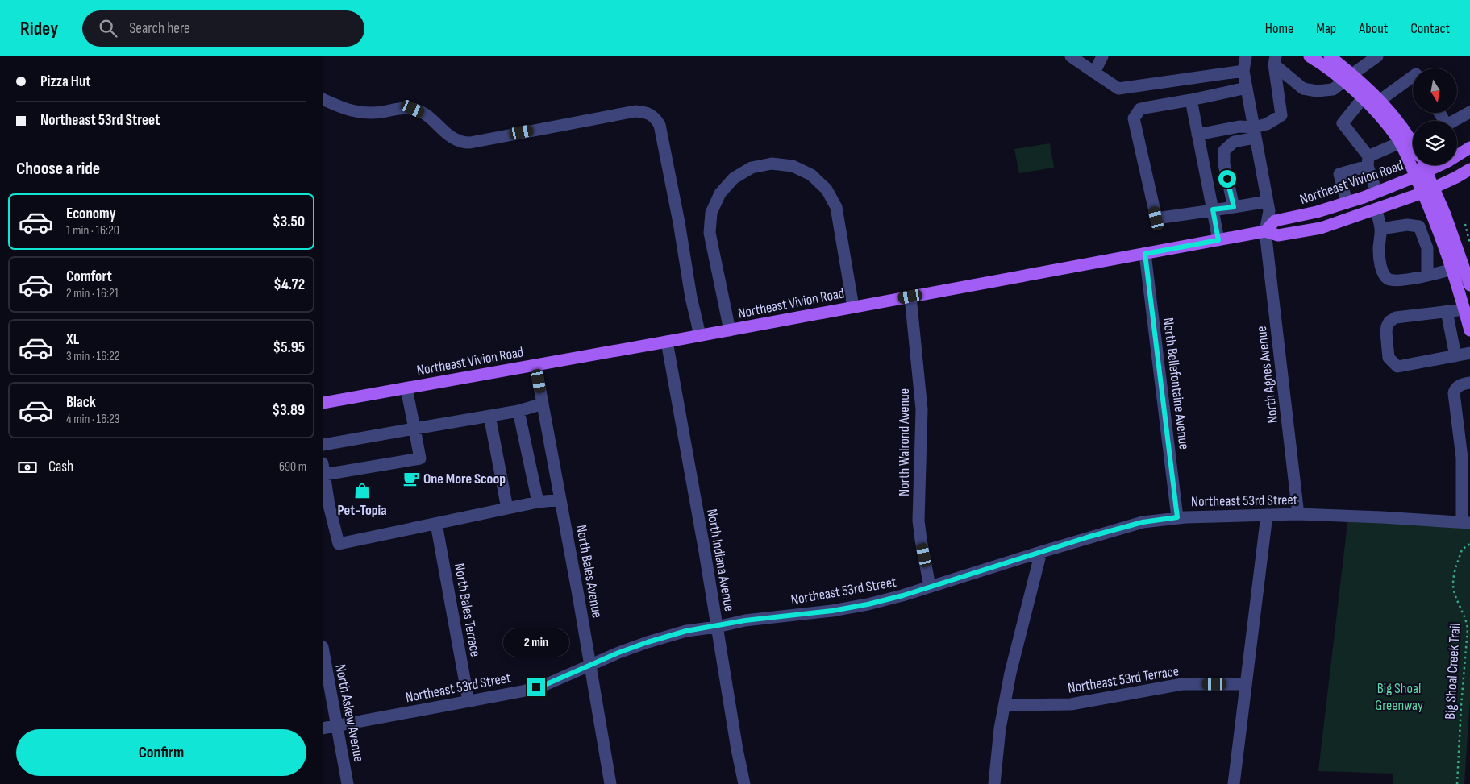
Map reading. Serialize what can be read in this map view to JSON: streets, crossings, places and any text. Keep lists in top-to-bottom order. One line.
{"streets":{"main road":["Northeast Vivion Road"],"street":["North Agnes Avenue","North Bellefontaine Avenue","North Walrond Avenue","Northeast 53rd Street","North Indiana Avenue","North Bales Avenue","North Bales Terrace","Northeast 53rd Terrace","North Askew Avenue"],"path":["Big Shoal Creek Trail"]},"crossings":[["Northeast Vivion Road","North Agnes Avenue"],["Northeast Vivion Road","North Bellefontaine Avenue"],["Northeast Vivion Road","North Walrond Avenue"],["Northeast Vivion Road","North Indiana Avenue"],["Northeast Vivion Road","North Bales Avenue"],["North Agnes Avenue","Northeast 53rd Street"],["North Bellefontaine Avenue","Northeast 53rd Street"],["North Walrond Avenue","Northeast 53rd Street"],["Northeast 53rd Street","North Indiana Avenue"],["Northeast 53rd Street","North Bales Avenue"],["Northeast 53rd Street","North Bales Terrace"],["Northeast 53rd Street","North Askew Avenue"]],"parks":["Big Shoal Greenway"],"places":{"cafe":["One More Scoop"],"shop":["Pet-Topia"]},"north":"bottom","page":{"header":"Ridey","search":"Search here","nav":["Home","Map","About","Contact"],"banner":["Pizza Hut","Northeast 53rd Street"],"heading":"Choose a ride","list":[{"name":"Economy","note":"1 min · 16:20","value":"$3.50"},{"name":"Comfort","note":"2 min · 16:21","value":"$4.72"},{"name":"XL","note":"3 min · 16:22","value":"$5.95"},{"name":"Black","note":"4 min · 16:23","value":"$3.89"}],"pay":["Cash","690 m"],"bubble":"2 min","buttons":"Confirm"}}
